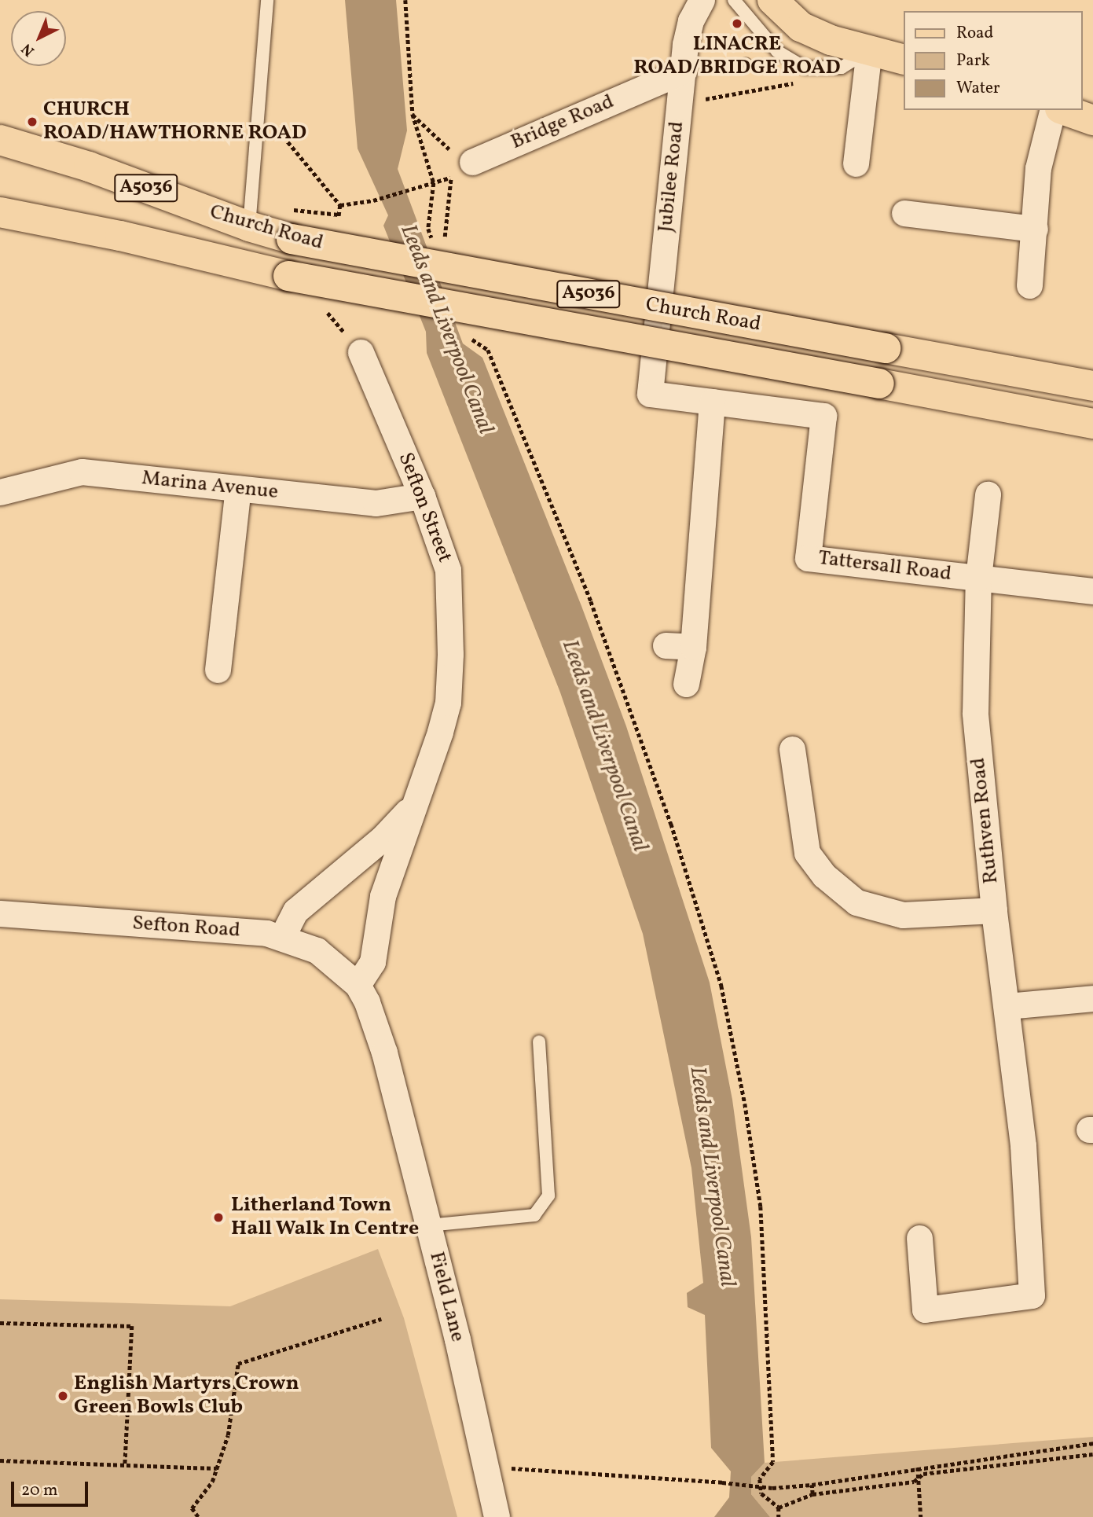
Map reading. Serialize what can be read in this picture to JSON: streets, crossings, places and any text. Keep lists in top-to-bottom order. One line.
{"streets":{"main road":["A5036","Church Road"],"street":["Bridge Road","Jubilee Road","Marina Avenue","Sefton Street","Tattersall Road","Ruthven Road","Sefton Road","Field Lane"]},"crossings":[["Bridge Road","Jubilee Road"],["Jubilee Road","Tattersall Road"],["Marina Avenue","Sefton Street"],["Sefton Street","Sefton Road"],["Sefton Street","Field Lane"],["Tattersall Road","Ruthven Road"],["Sefton Road","Field Lane"]],"water":["Leeds and Liverpool Canal"],"places":["LINACRE ROAD/BRIDGE ROAD","CHURCH ROAD/HAWTHORNE ROAD","Litherland Town Hall Walk In Centre","English Martyrs Crown Green Bowls Club"],"legend":["Road","Park","Water"],"scale_bar":"20 m","north":"bottom left"}
